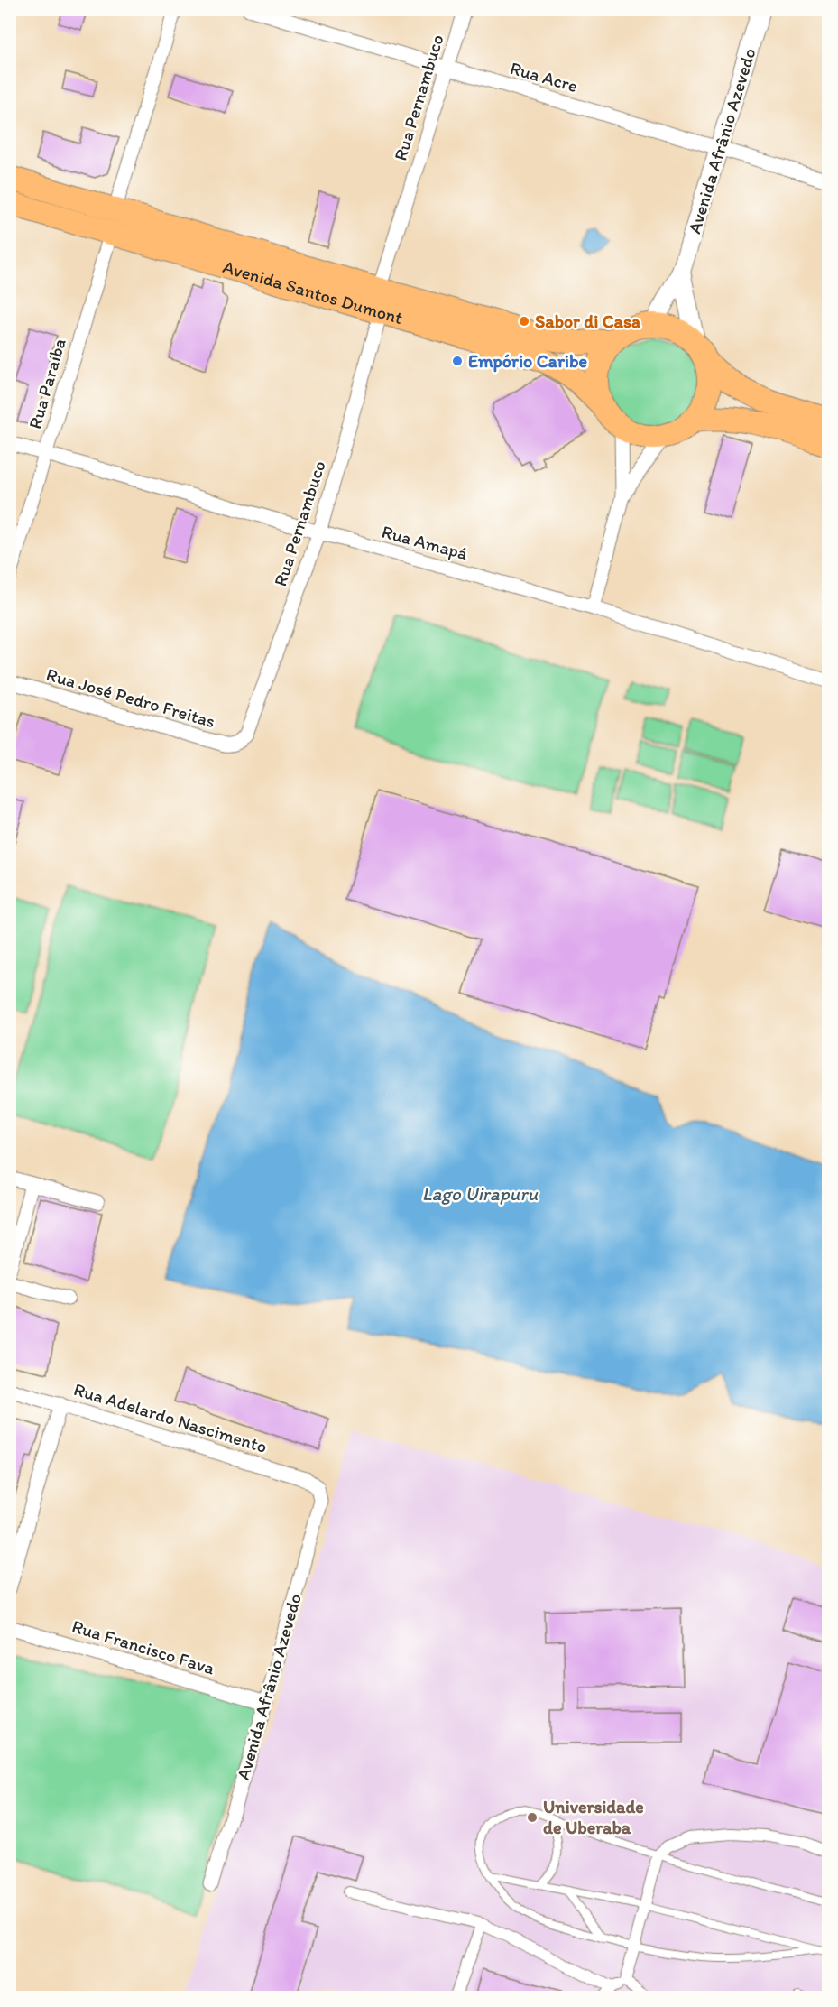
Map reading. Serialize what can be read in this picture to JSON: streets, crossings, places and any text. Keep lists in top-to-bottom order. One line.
{"streets":{"main road":["Avenida Santos Dumont"],"street":["Rua Acre","Rua Pernambuco","Avenida Afrânio Azevedo","Rua Paraíba","Rua Amapá","Rua José Pedro Freitas","Rua Adelardo Nascimento","Rua Francisco Fava"]},"crossings":[["Rua Acre","Rua Pernambuco"],["Rua Acre","Avenida Afrânio Azevedo"],["Rua Pernambuco","Avenida Santos Dumont"],["Rua Pernambuco","Rua Amapá"],["Rua Pernambuco","Rua José Pedro Freitas"],["Avenida Afrânio Azevedo","Avenida Santos Dumont"],["Avenida Afrânio Azevedo","Rua Adelardo Nascimento"],["Avenida Afrânio Azevedo","Rua Francisco Fava"],["Avenida Santos Dumont","Rua Paraíba"],["Rua Paraíba","Rua Amapá"]],"water":["Lago Uirapuru"],"places":["Sabor di Casa","Empório Caribe","Universidade de Uberaba"]}
